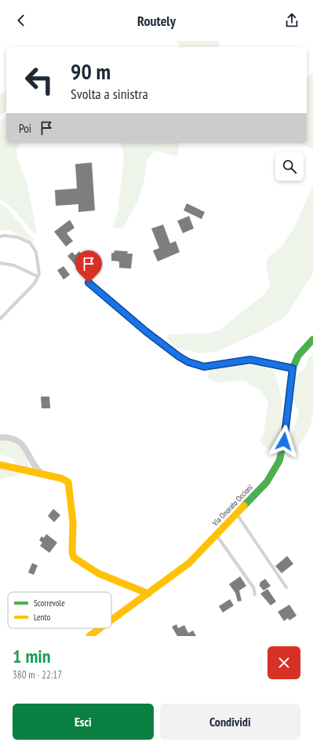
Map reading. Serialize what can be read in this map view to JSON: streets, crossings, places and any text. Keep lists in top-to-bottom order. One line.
{"streets":{"street":["Via Onorato Occioni"]},"legend":["Scorrevole","Lento"],"page":{"header":"Routely","turn":["90 m","Svolta a sinistra"],"then":"Poi","heading":["1 min","380 m · 22:17"],"buttons":["Esci","Condividi"]}}
